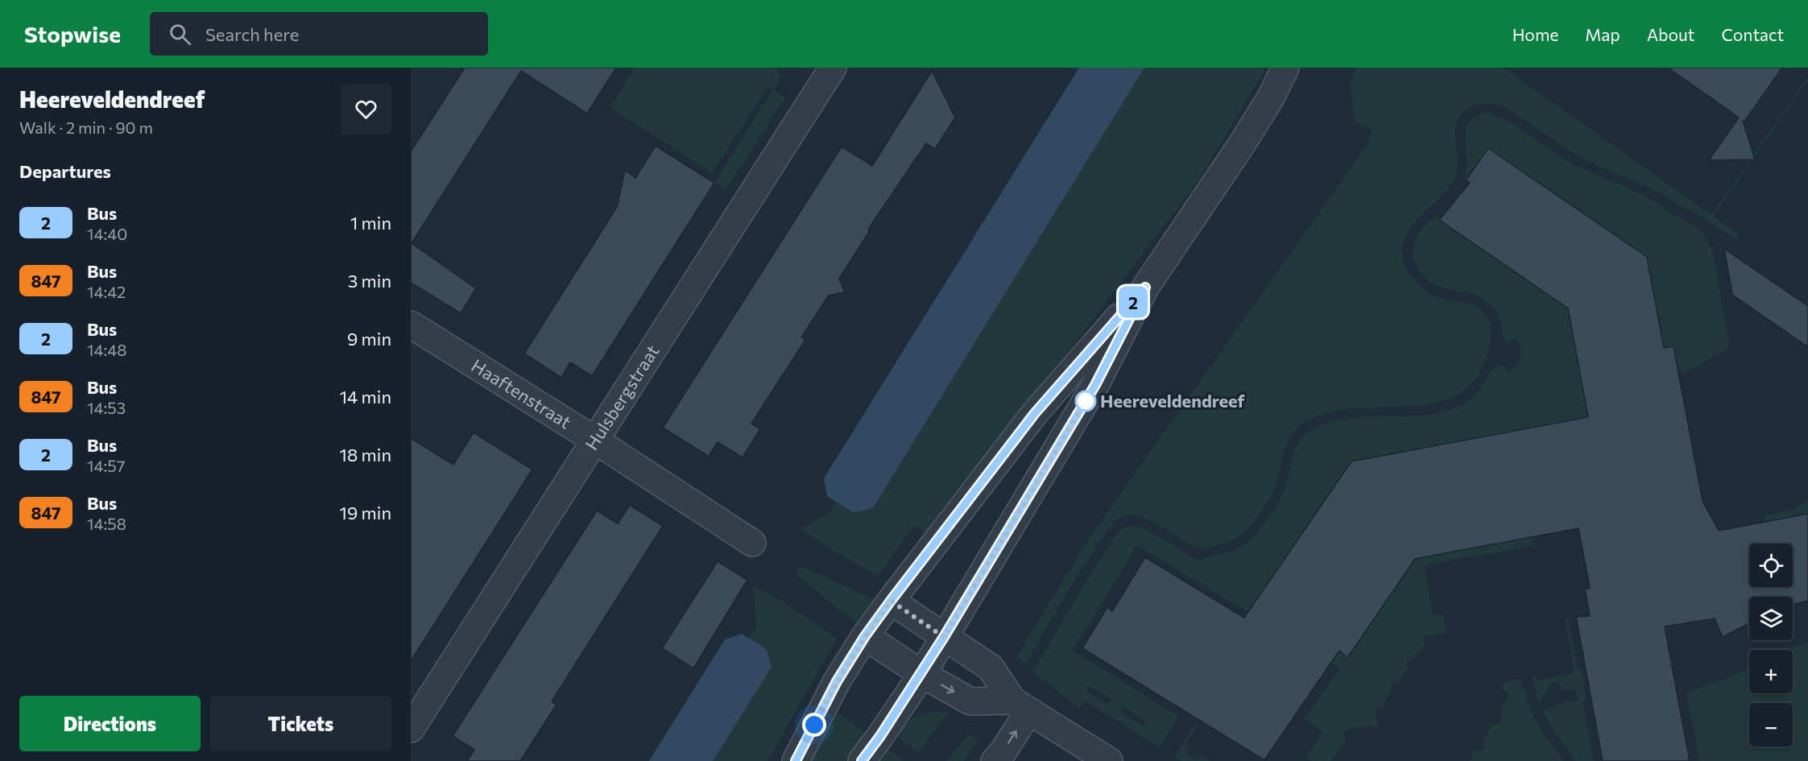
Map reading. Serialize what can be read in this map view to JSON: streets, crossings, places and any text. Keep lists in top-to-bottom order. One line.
{"streets":{"street":["Haaftenstraat","Hulsbergstraat"]},"crossings":[["Haaftenstraat","Hulsbergstraat"]],"places":["Heereveldendreef"],"lines":["bus line 2"],"page":{"header":"Stopwise","search":"Search here","nav":["Home","Map","About","Contact"],"heading":[["Heereveldendreef","Walk · 2 min · 90 m"],"Departures"],"on_map":"2","list":[{"mark":"2","name":"Bus","note":"14:40","value":"1 min"},{"mark":"847","name":"Bus","note":"14:42","value":"3 min"},{"mark":"2","name":"Bus","note":"14:48","value":"9 min"},{"mark":"847","name":"Bus","note":"14:53","value":"14 min"},{"mark":"2","name":"Bus","note":"14:57","value":"18 min"},{"mark":"847","name":"Bus","note":"14:58","value":"19 min"}],"map_buttons":["+","−"],"buttons":["Directions","Tickets"]}}
